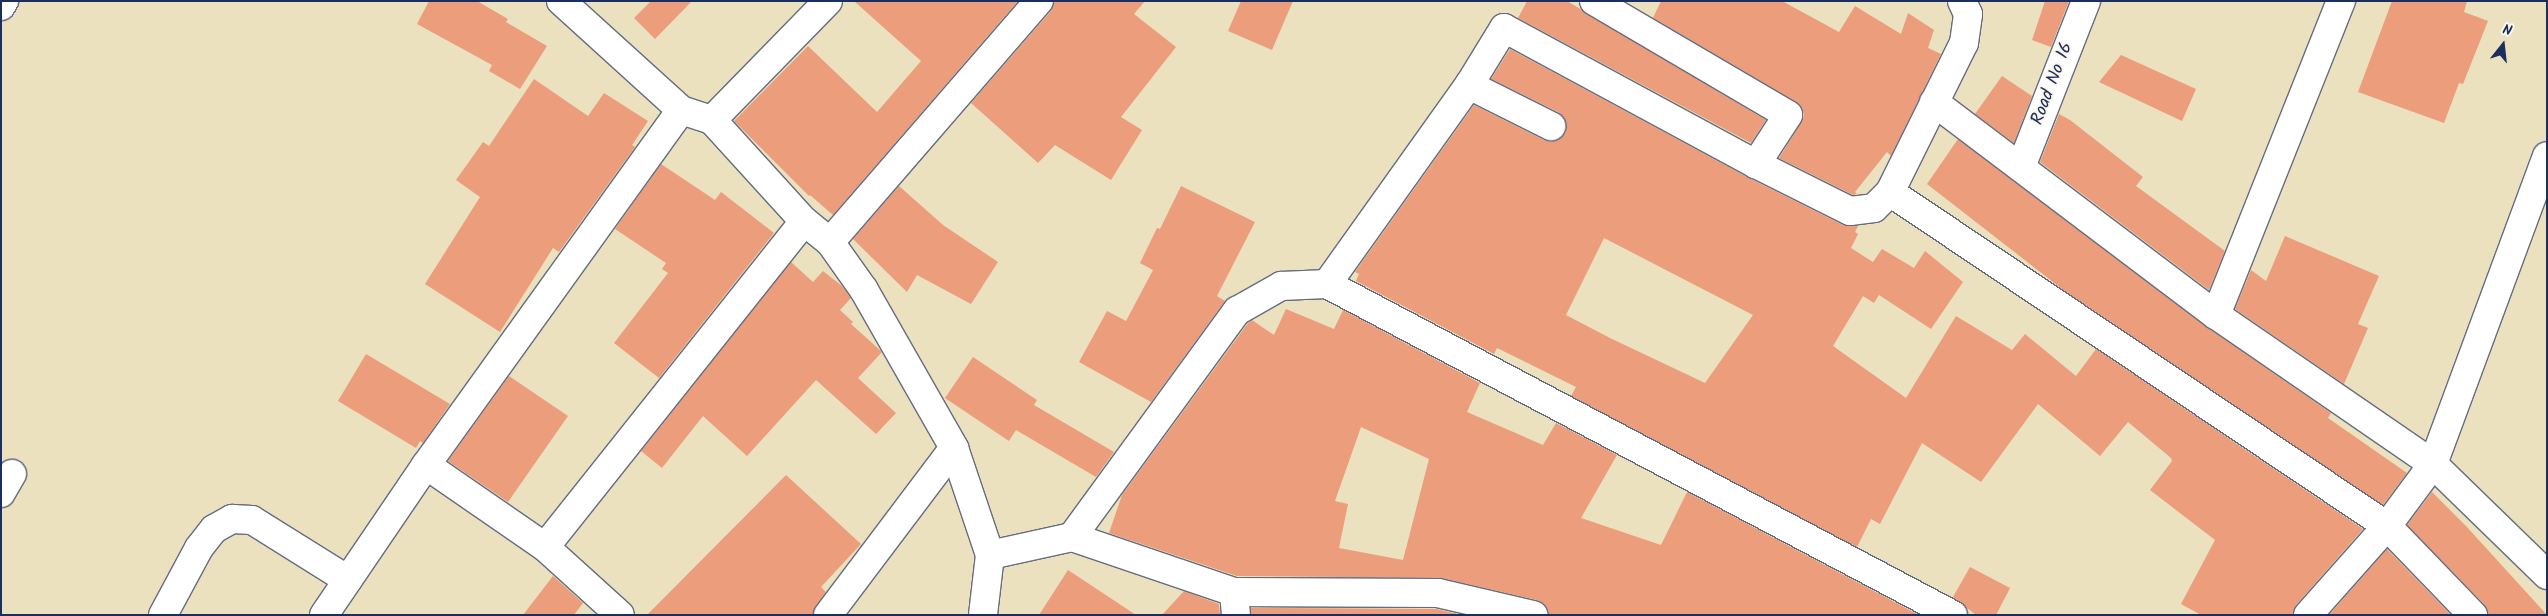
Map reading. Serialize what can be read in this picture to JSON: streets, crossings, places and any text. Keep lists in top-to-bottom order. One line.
{"streets":{"street":["Road No 16"]},"north":"top"}
